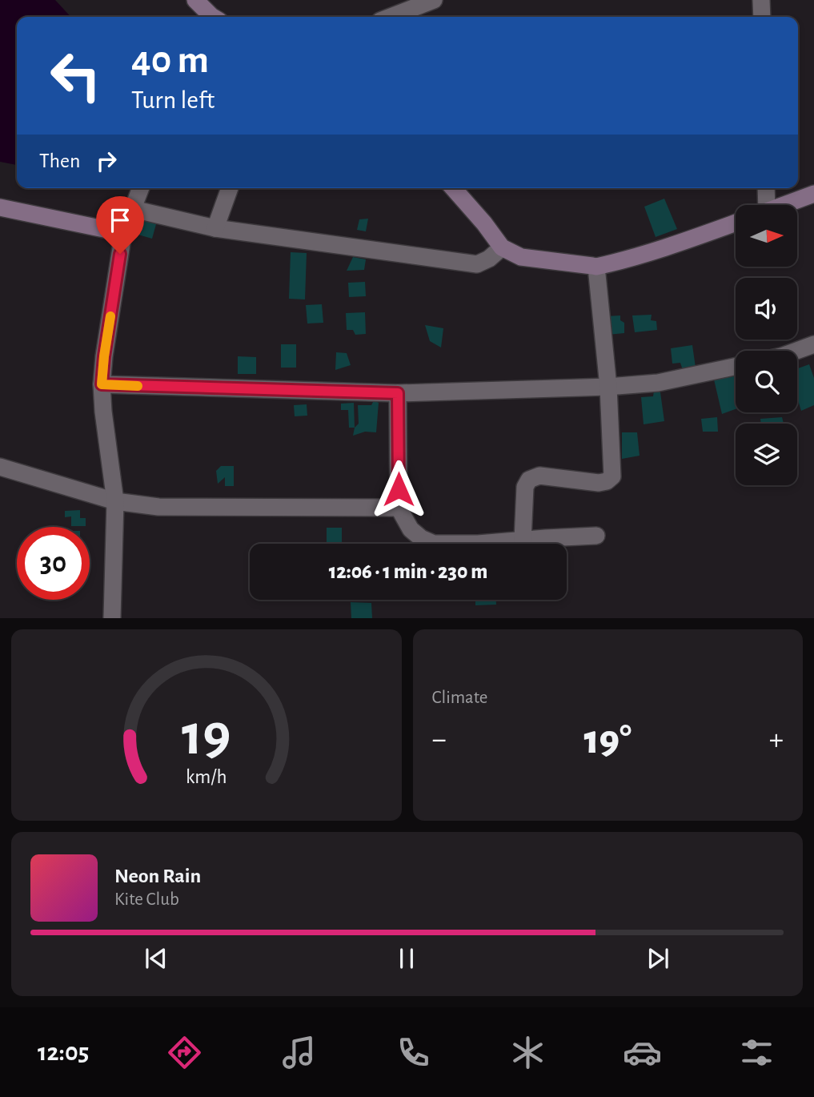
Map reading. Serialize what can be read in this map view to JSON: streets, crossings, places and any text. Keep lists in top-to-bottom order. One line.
{"north":"right","page":{"turn":["40 m","Turn left"],"then":"Then","limit":"30","trip":"12:06 · 1 min · 230 m","tile":"Climate","heat":["−","19°","+"],"song":["Neon Rain","Kite Club"],"tabs":"12:05","gauge":["19","km/h"]}}
